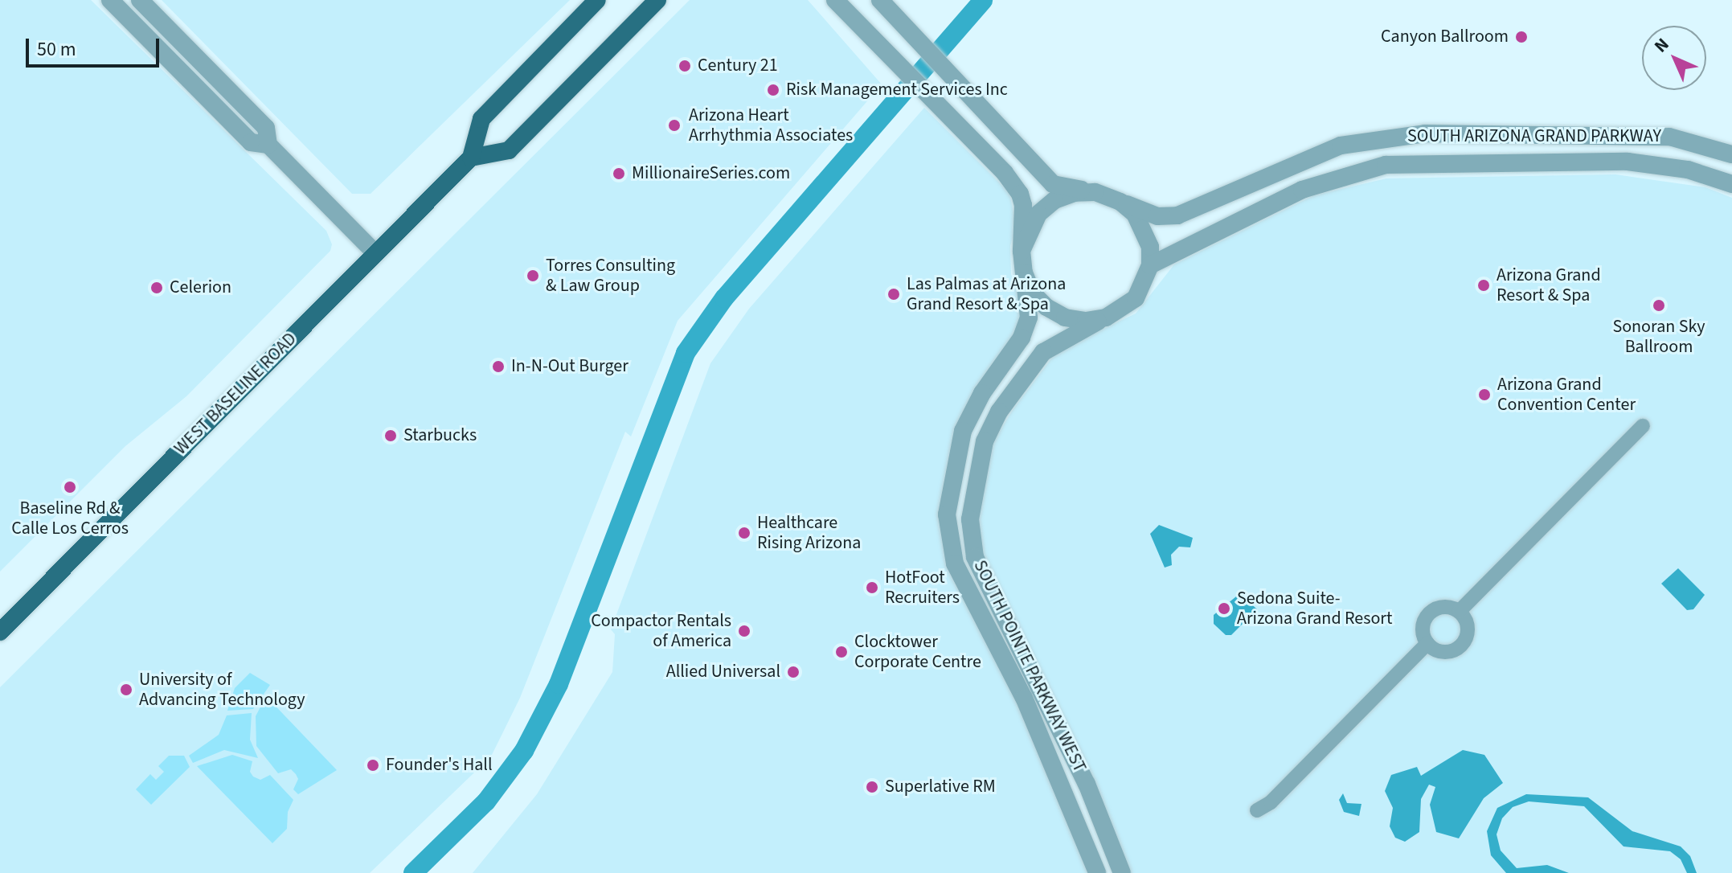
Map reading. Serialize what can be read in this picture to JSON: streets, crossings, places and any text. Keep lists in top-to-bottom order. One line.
{"streets":{"main road":["WEST BASELINE ROAD"],"street":["SOUTH ARIZONA GRAND PARKWAY","SOUTH POINTE PARKWAY WEST"]},"crossings":[["SOUTH ARIZONA GRAND PARKWAY","SOUTH POINTE PARKWAY WEST"]],"places":["Canyon Ballroom","Century 21","Risk Management Services Inc","Arizona Heart Arrhythmia Associates","MillionaireSeries.com","Torres Consulting & Law Group","Arizona Grand Resort & Spa","Celerion","Las Palmas at Arizona Grand Resort & Spa","Sonoran Sky Ballroom","In-N-Out Burger","Arizona Grand Convention Center","Starbucks","Baseline Rd & Calle Los Cerros","Healthcare Rising Arizona","HotFoot Recruiters","Sedona Suite- Arizona Grand Resort","Compactor Rentals of America","Clocktower Corporate Centre","Allied Universal","University of Advancing Technology","Founder's Hall","Superlative RM"],"scale_bar":"50 m","north":"top left"}
